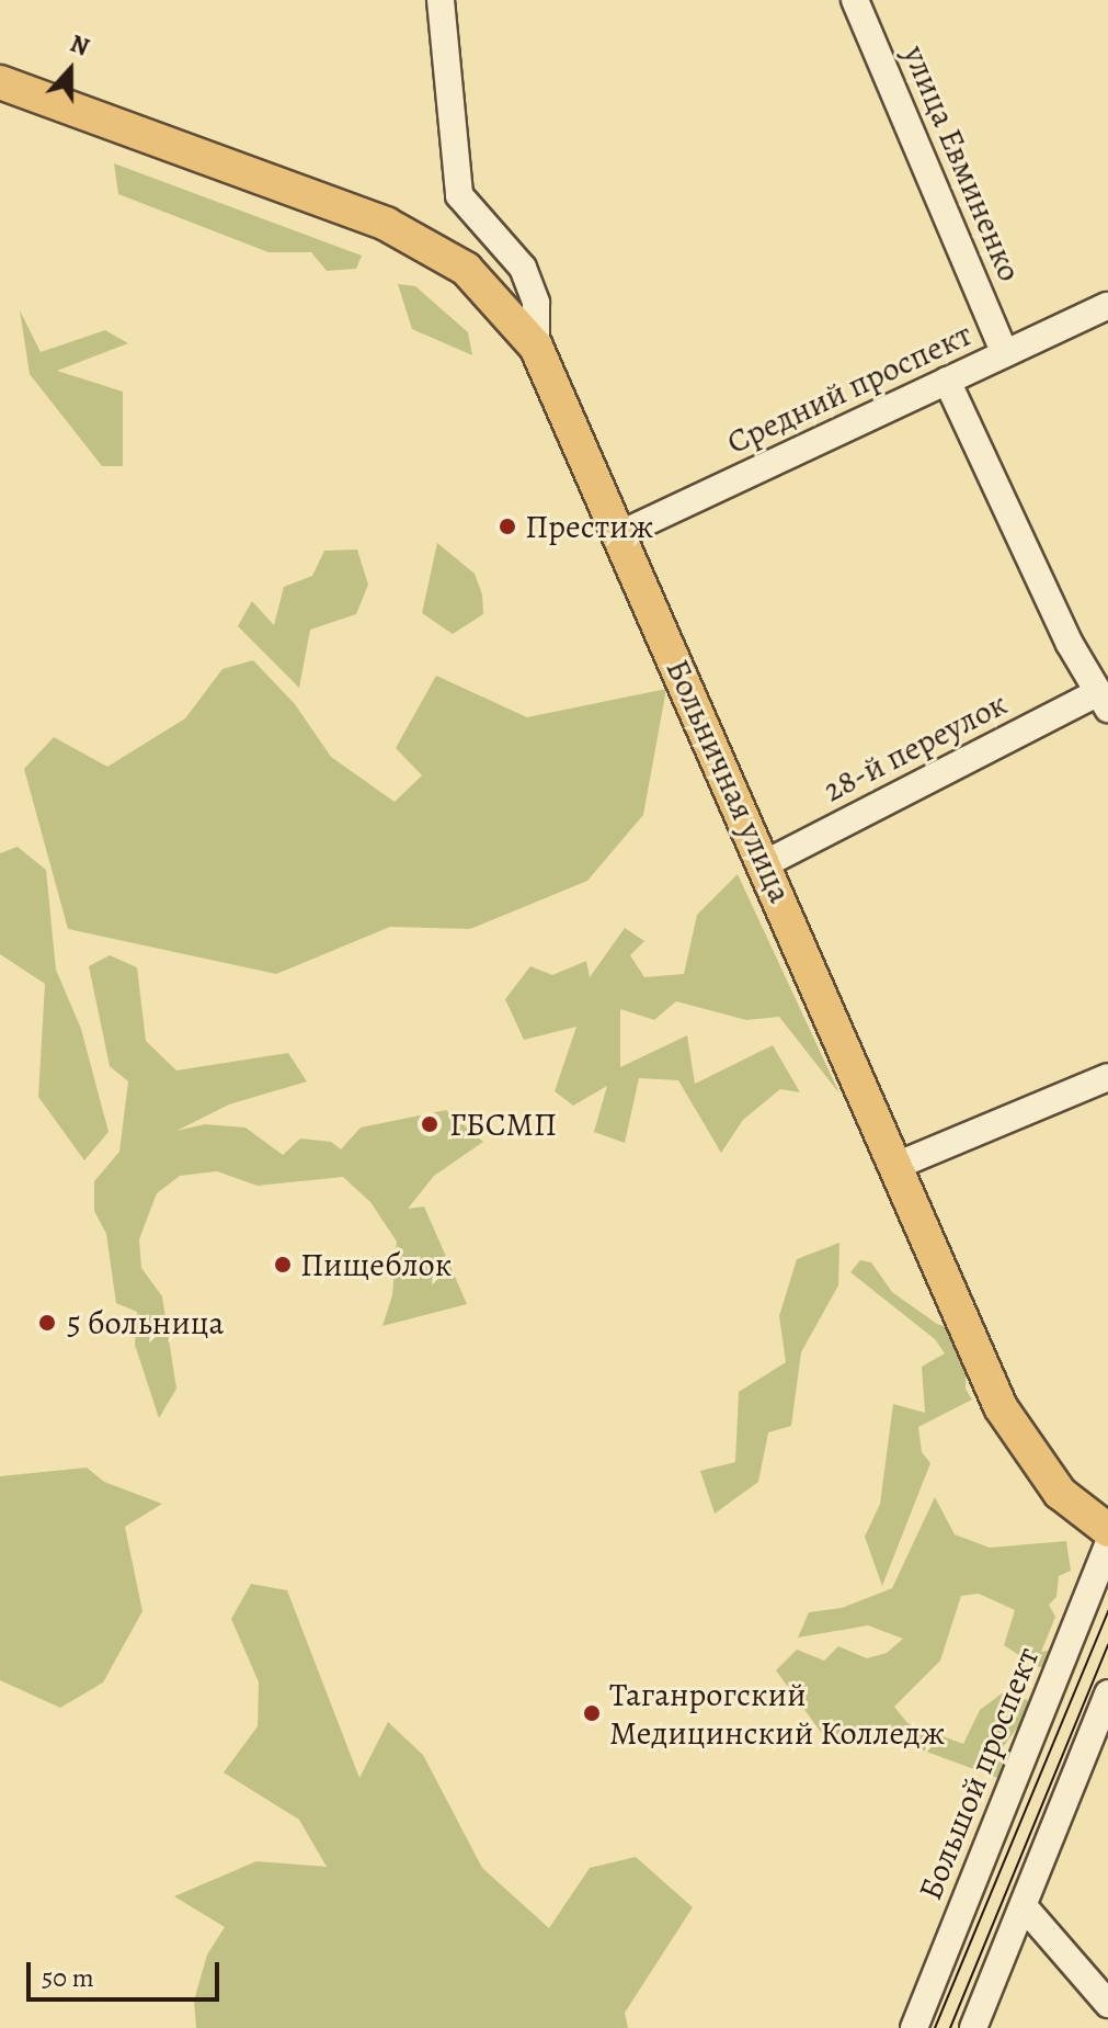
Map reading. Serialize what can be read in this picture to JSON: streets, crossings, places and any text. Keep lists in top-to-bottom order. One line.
{"streets":{"main road":["Больничная улица"],"street":["улица Евминенко","Средний проспект","28-й переулок","Большой проспект"]},"crossings":[["улица Евминенко","Средний проспект"],["Средний проспект","Больничная улица"],["28-й переулок","Больничная улица"]],"places":["Престиж","ГБСМП","Пищеблок","5 больница","Таганрогский Медицинский Колледж"],"scale_bar":"50 m","north":"top"}
